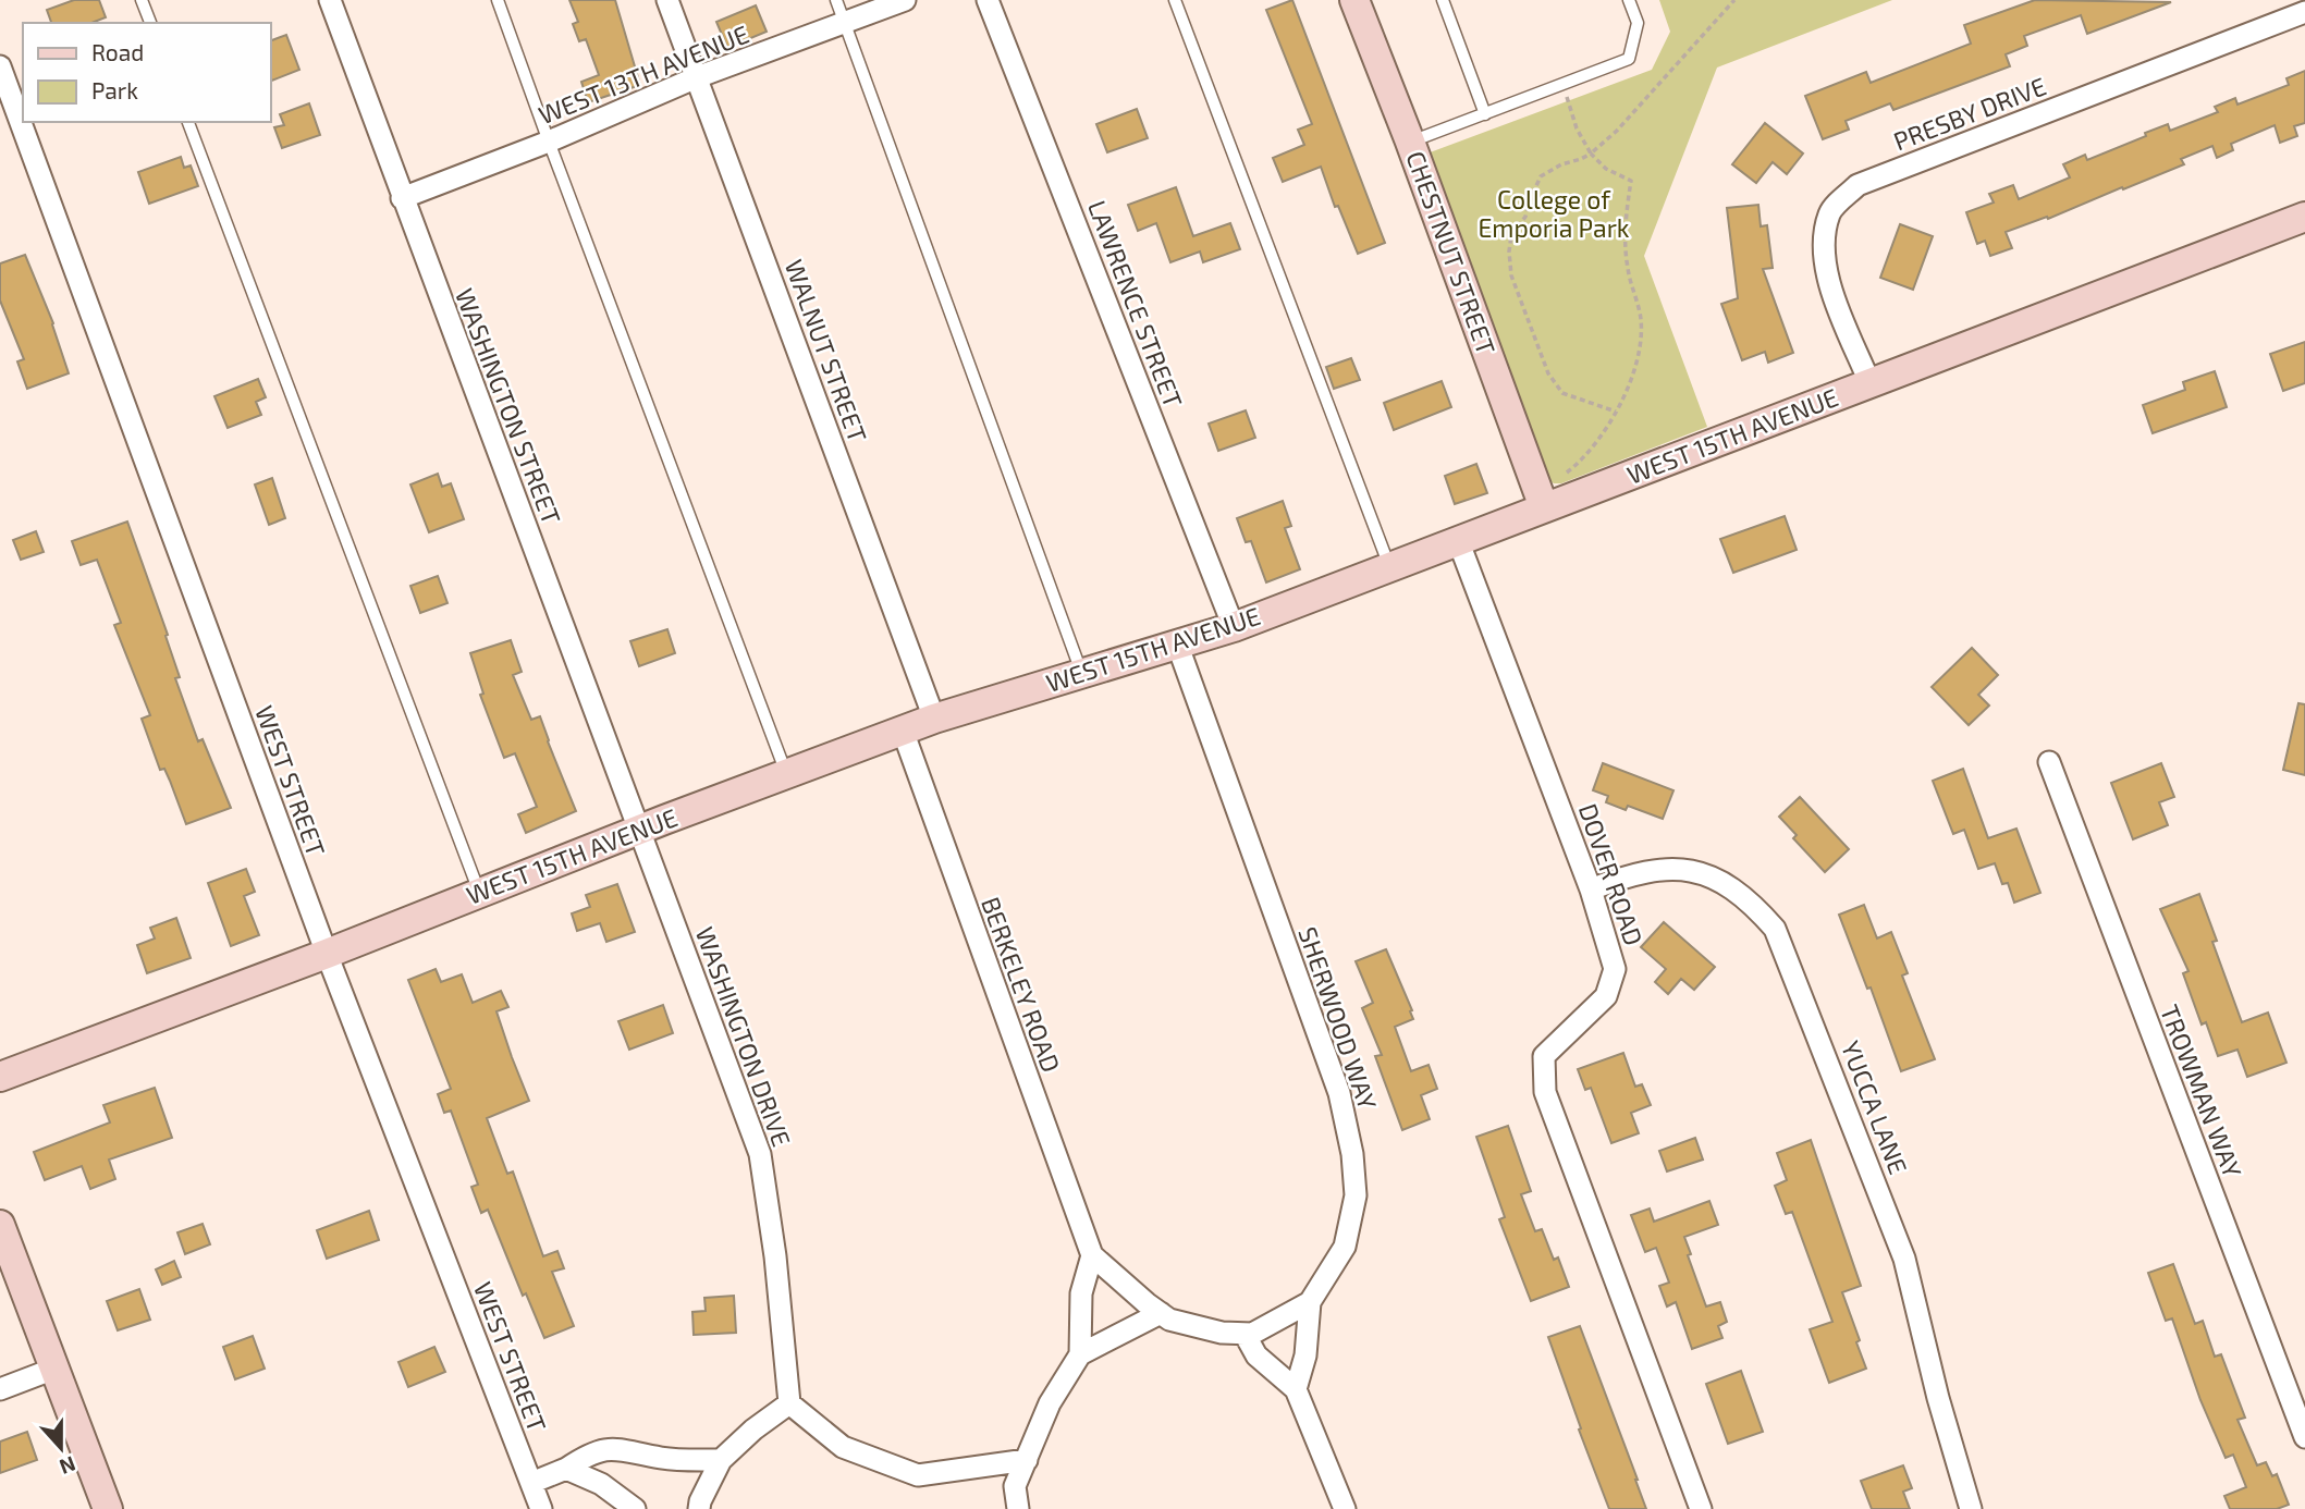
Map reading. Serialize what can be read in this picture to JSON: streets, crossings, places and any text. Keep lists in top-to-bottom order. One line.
{"streets":{"street":["WEST 13TH AVENUE","PRESBY DRIVE","CHESTNUT STREET","LAWRENCE STREET","WALNUT STREET","WASHINGTON STREET","WEST 15TH AVENUE","WEST STREET","DOVER ROAD","BERKELEY ROAD","SHERWOOD WAY","WASHINGTON DRIVE","TROWMAN WAY","YUCCA LANE"]},"crossings":[["WEST 13TH AVENUE","WALNUT STREET"],["WEST 13TH AVENUE","WASHINGTON STREET"],["PRESBY DRIVE","WEST 15TH AVENUE"],["CHESTNUT STREET","WEST 15TH AVENUE"],["LAWRENCE STREET","WEST 15TH AVENUE"],["WALNUT STREET","WEST 15TH AVENUE"],["WASHINGTON STREET","WEST 15TH AVENUE"],["WASHINGTON STREET","WASHINGTON DRIVE"],["WEST 15TH AVENUE","WEST STREET"],["WEST 15TH AVENUE","DOVER ROAD"],["WEST 15TH AVENUE","BERKELEY ROAD"],["WEST 15TH AVENUE","SHERWOOD WAY"],["WEST 15TH AVENUE","WASHINGTON DRIVE"],["DOVER ROAD","YUCCA LANE"],["BERKELEY ROAD","SHERWOOD WAY"]],"parks":["College of Emporia Park"],"legend":["Road","Park"],"north":"bottom"}
